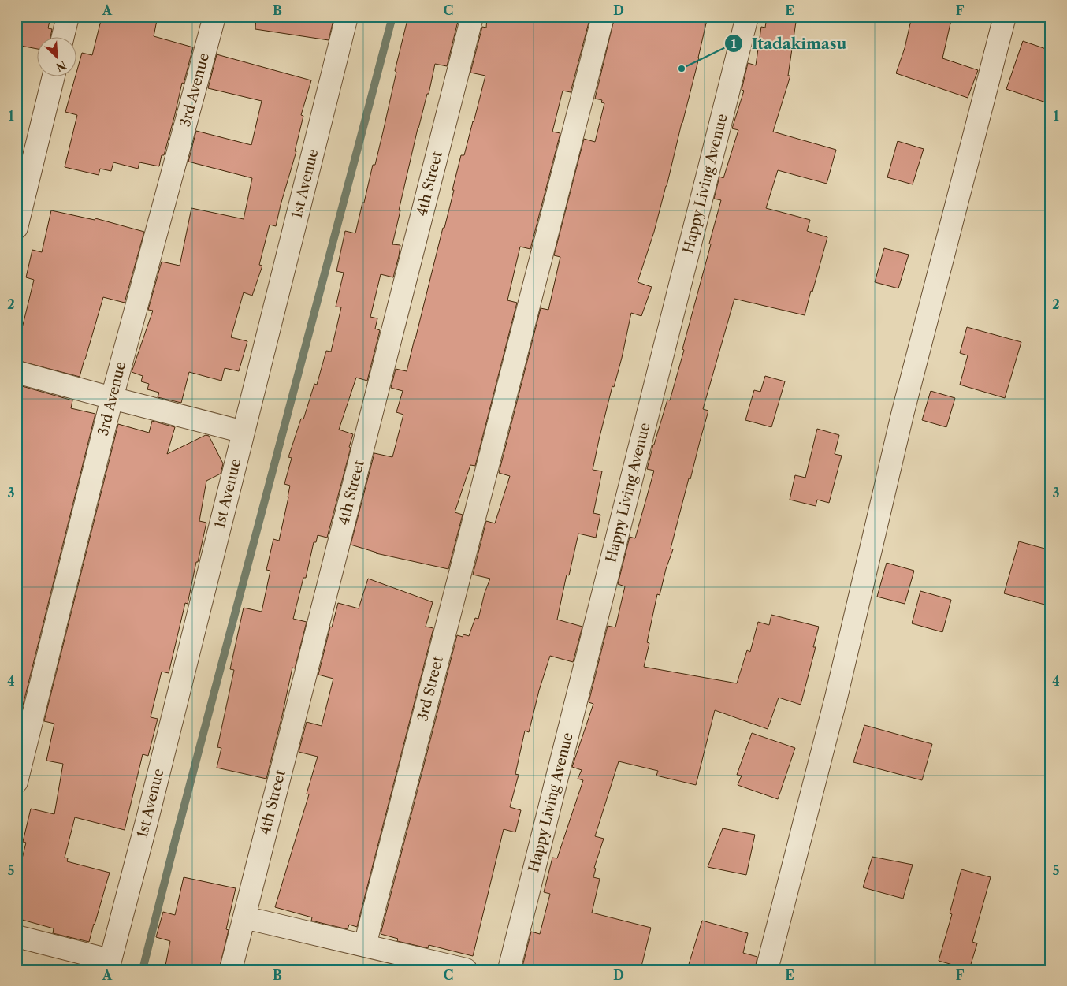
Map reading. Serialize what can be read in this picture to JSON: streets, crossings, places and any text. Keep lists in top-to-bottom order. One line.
{"streets":{"street":["3rd Avenue","1st Avenue","4th Street","Happy Living Avenue","3rd Street"]},"places":["Itadakimasu"],"north":"bottom right","grid":{"columns":["A","B","C","D","E","F"],"rows":["1","2","3","4","5"]}}
